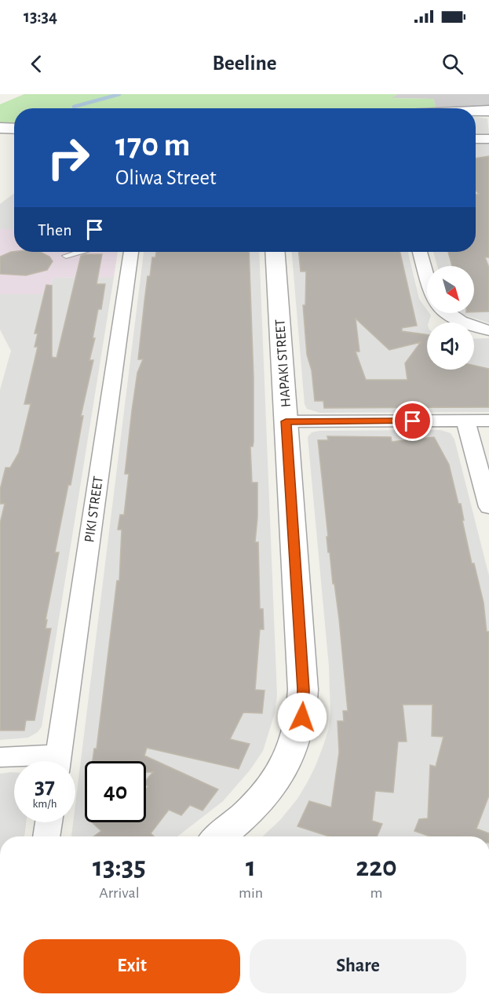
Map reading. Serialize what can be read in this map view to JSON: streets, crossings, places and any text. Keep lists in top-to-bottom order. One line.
{"streets":{"street":["HAPAKI STREET","PIKI STREET"]},"north":"bottom right","page":{"status":"13:34","header":"Beeline","turn":["170 m","Oliwa Street"],"then":"Then","speed":"37 km/h","limit":"40","eta":["13:35","Arrival","1","min","220","m"],"buttons":["Exit","Share"]}}
